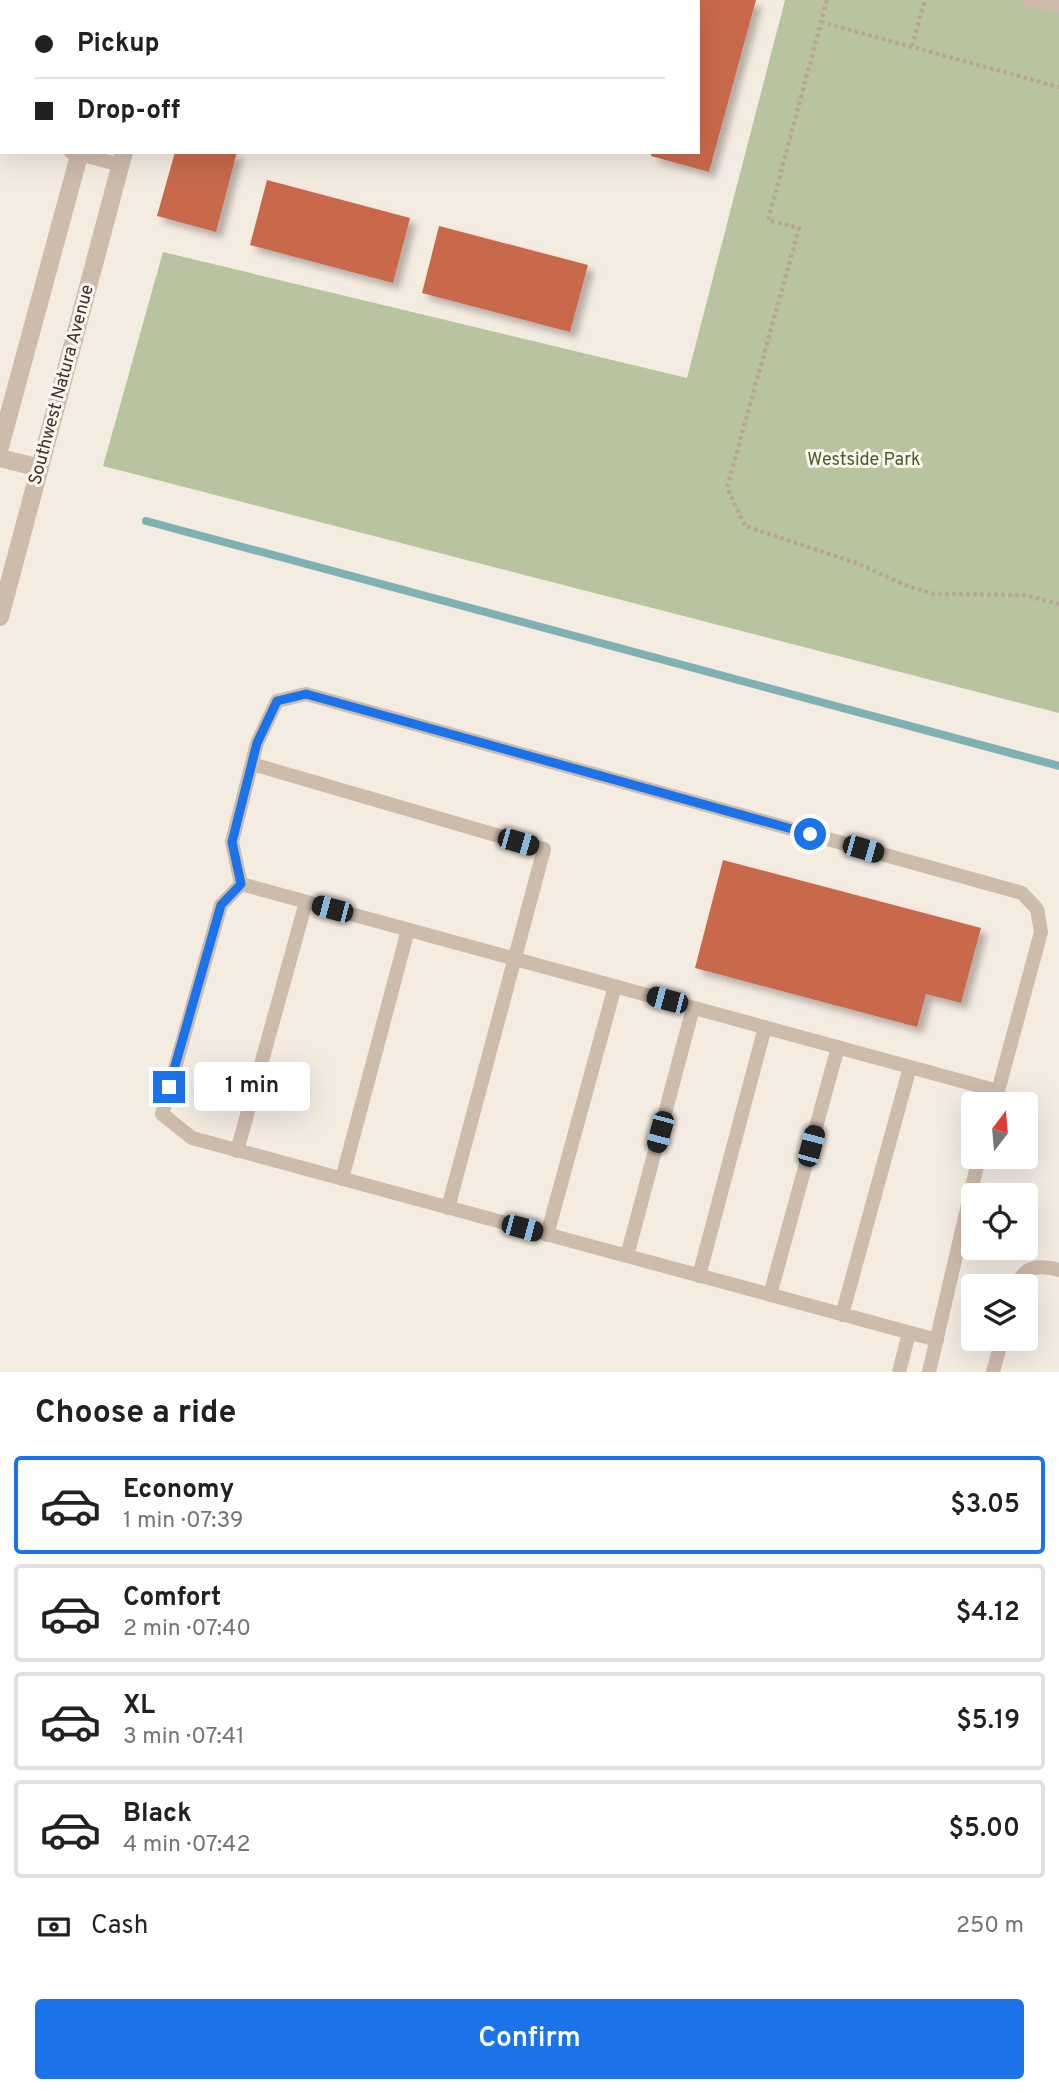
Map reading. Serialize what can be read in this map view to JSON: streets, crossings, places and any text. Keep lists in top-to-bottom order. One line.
{"streets":{"street":["Southwest Natura Avenue"]},"parks":["Westside Park"],"north":"top","page":{"banner":["Pickup","Drop-off"],"bubble":"1 min","heading":"Choose a ride","list":[{"name":"Economy","note":"1 min · 07:39","value":"$3.05"},{"name":"Comfort","note":"2 min · 07:40","value":"$4.12"},{"name":"XL","note":"3 min · 07:41","value":"$5.19"},{"name":"Black","note":"4 min · 07:42","value":"$5.00"}],"pay":["Cash","250 m"],"buttons":"Confirm"}}
